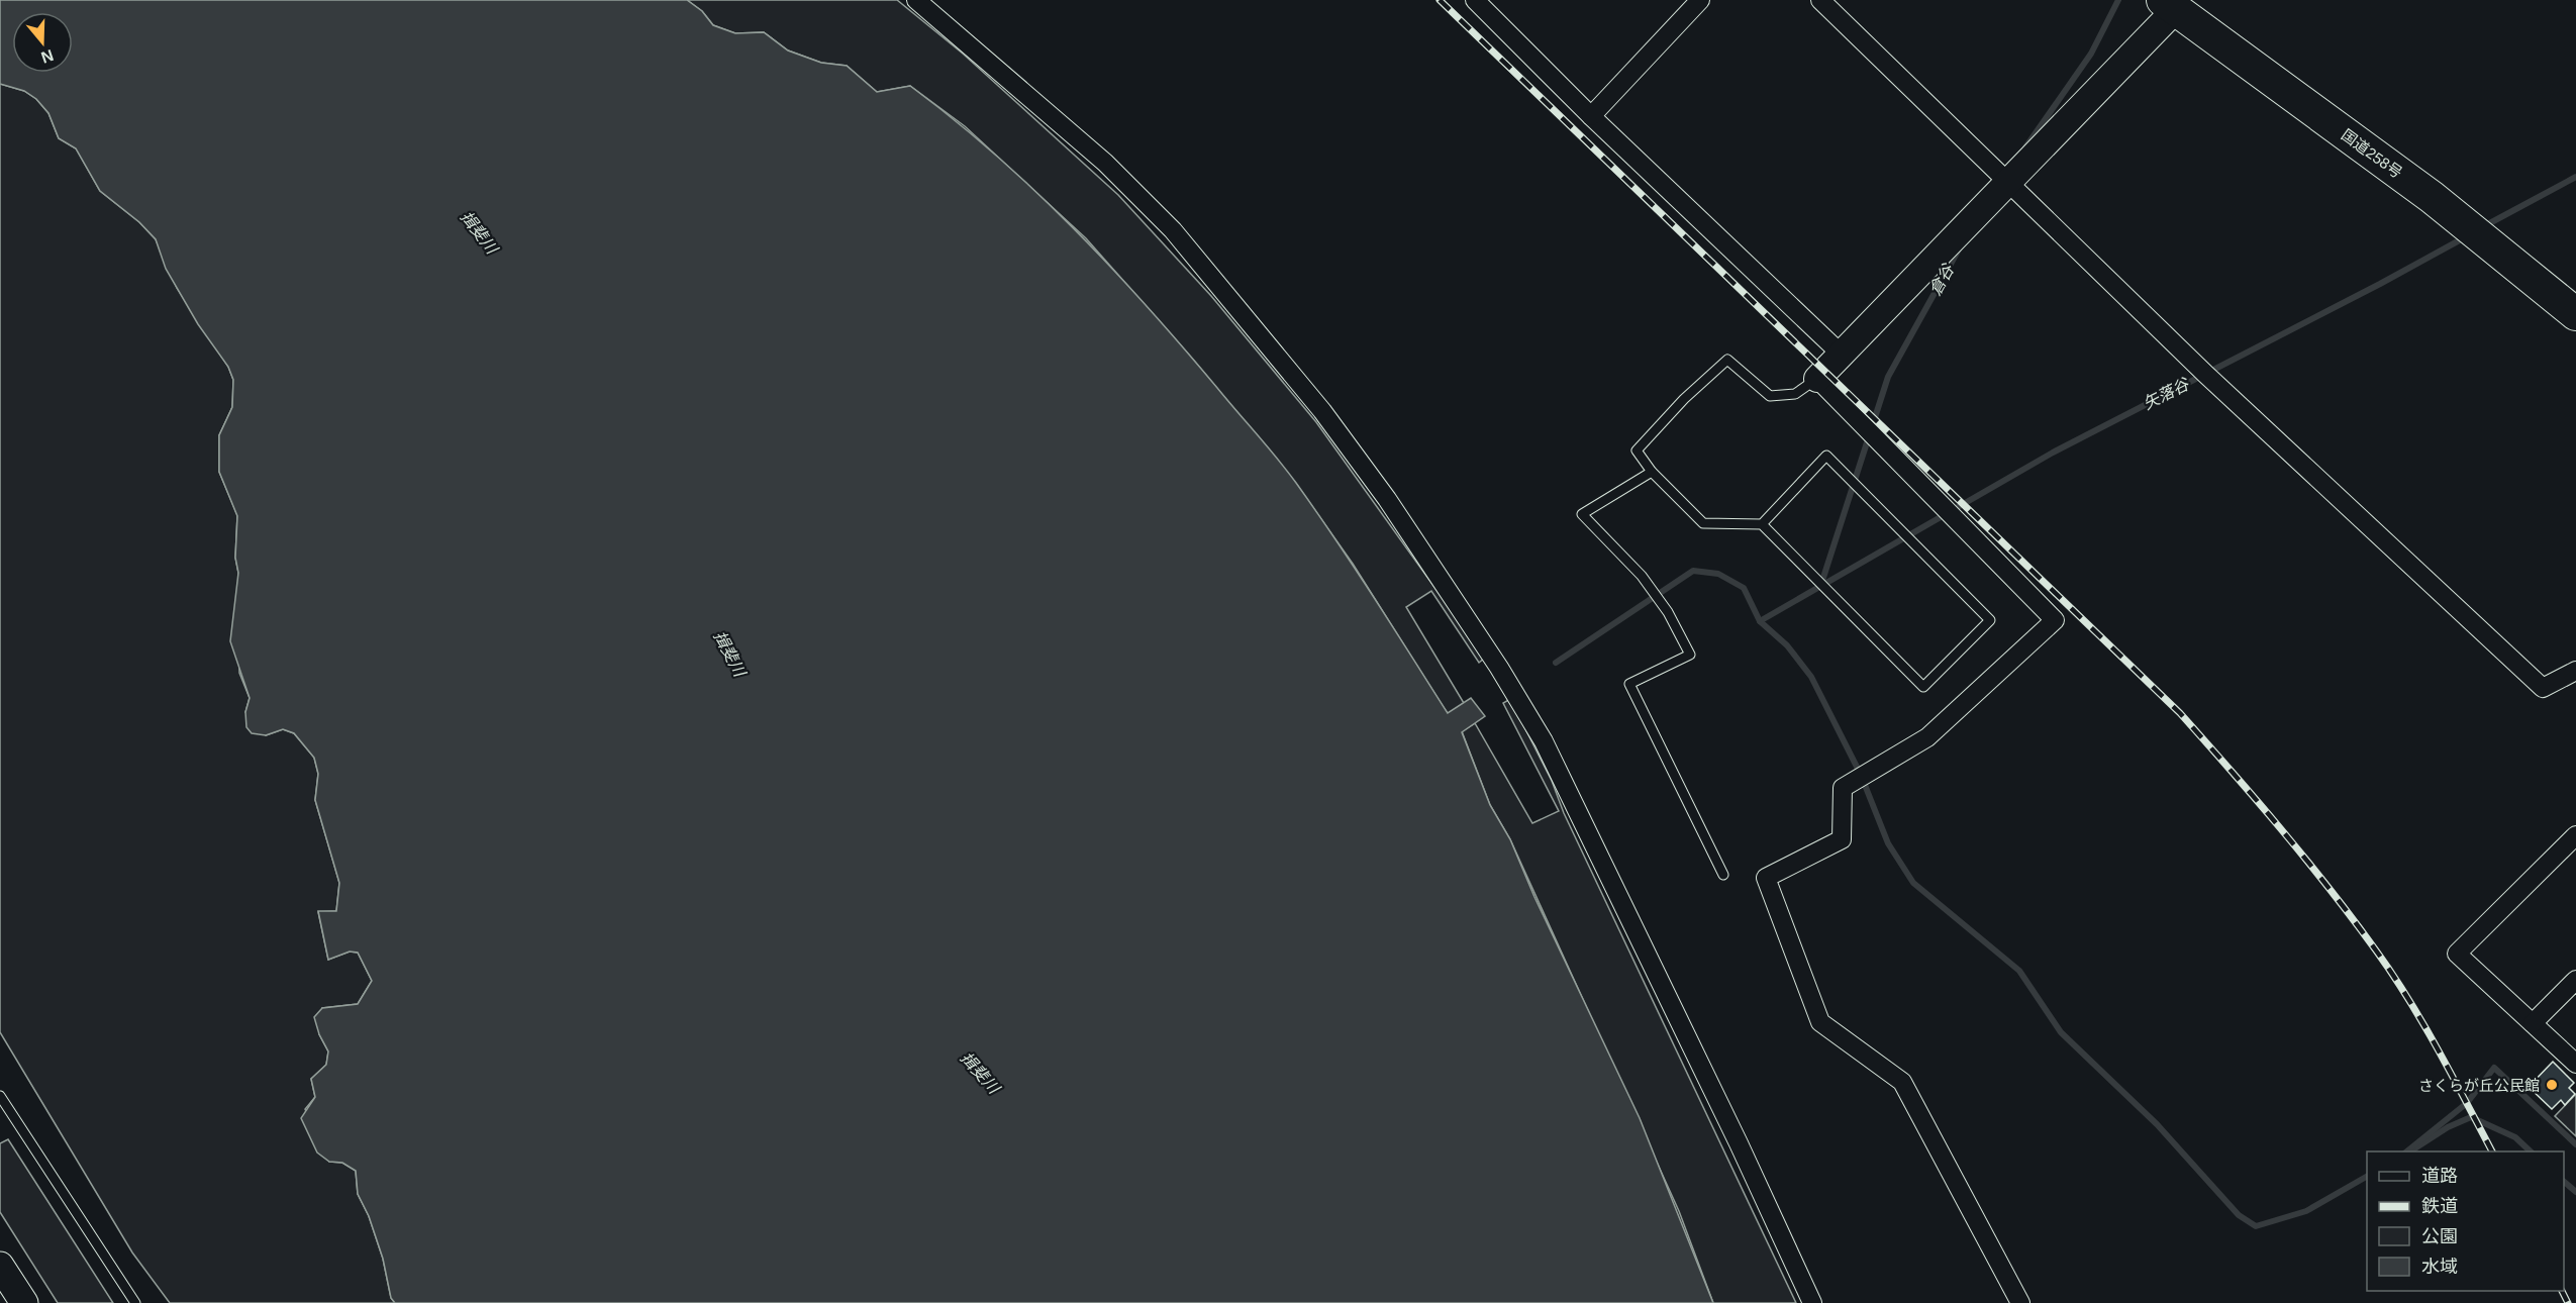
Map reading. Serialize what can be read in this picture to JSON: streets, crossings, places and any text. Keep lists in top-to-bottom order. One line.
{"streets":{"highway":["国道258号"]},"water":["揖斐川","倉谷","矢落谷"],"places":["さくらが丘公民館"],"legend":["道路","鉄道","公園","水域"],"north":"bottom"}
